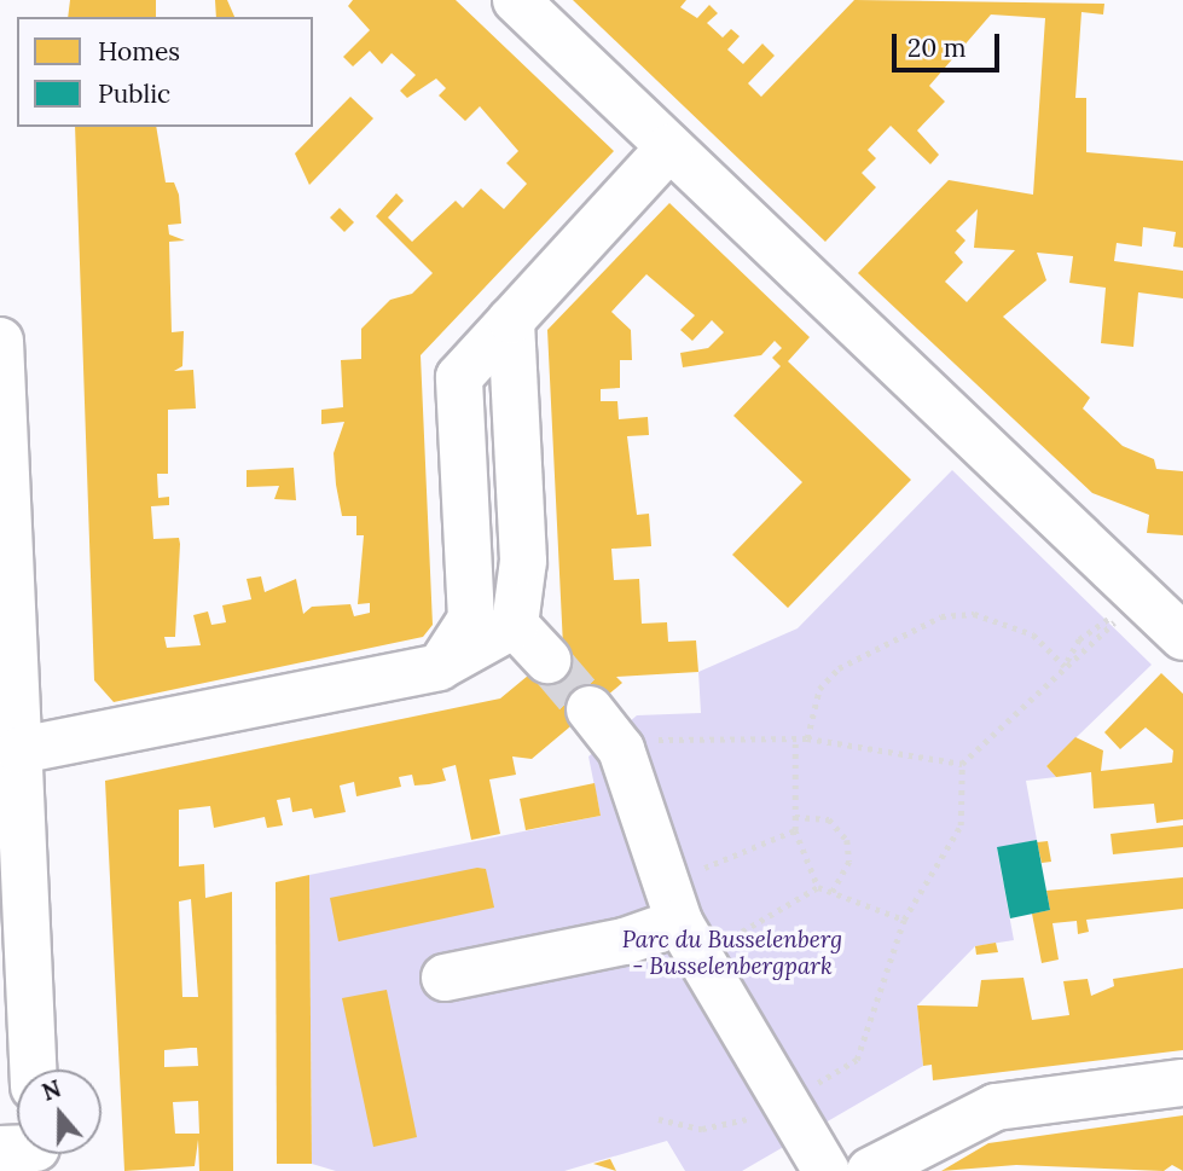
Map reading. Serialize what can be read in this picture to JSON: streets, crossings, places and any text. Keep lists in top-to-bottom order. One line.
{"parks":["Parc du Busselenberg - Busselenbergpark"],"legend":["Homes","Public"],"scale_bar":"20 m","north":"top"}
